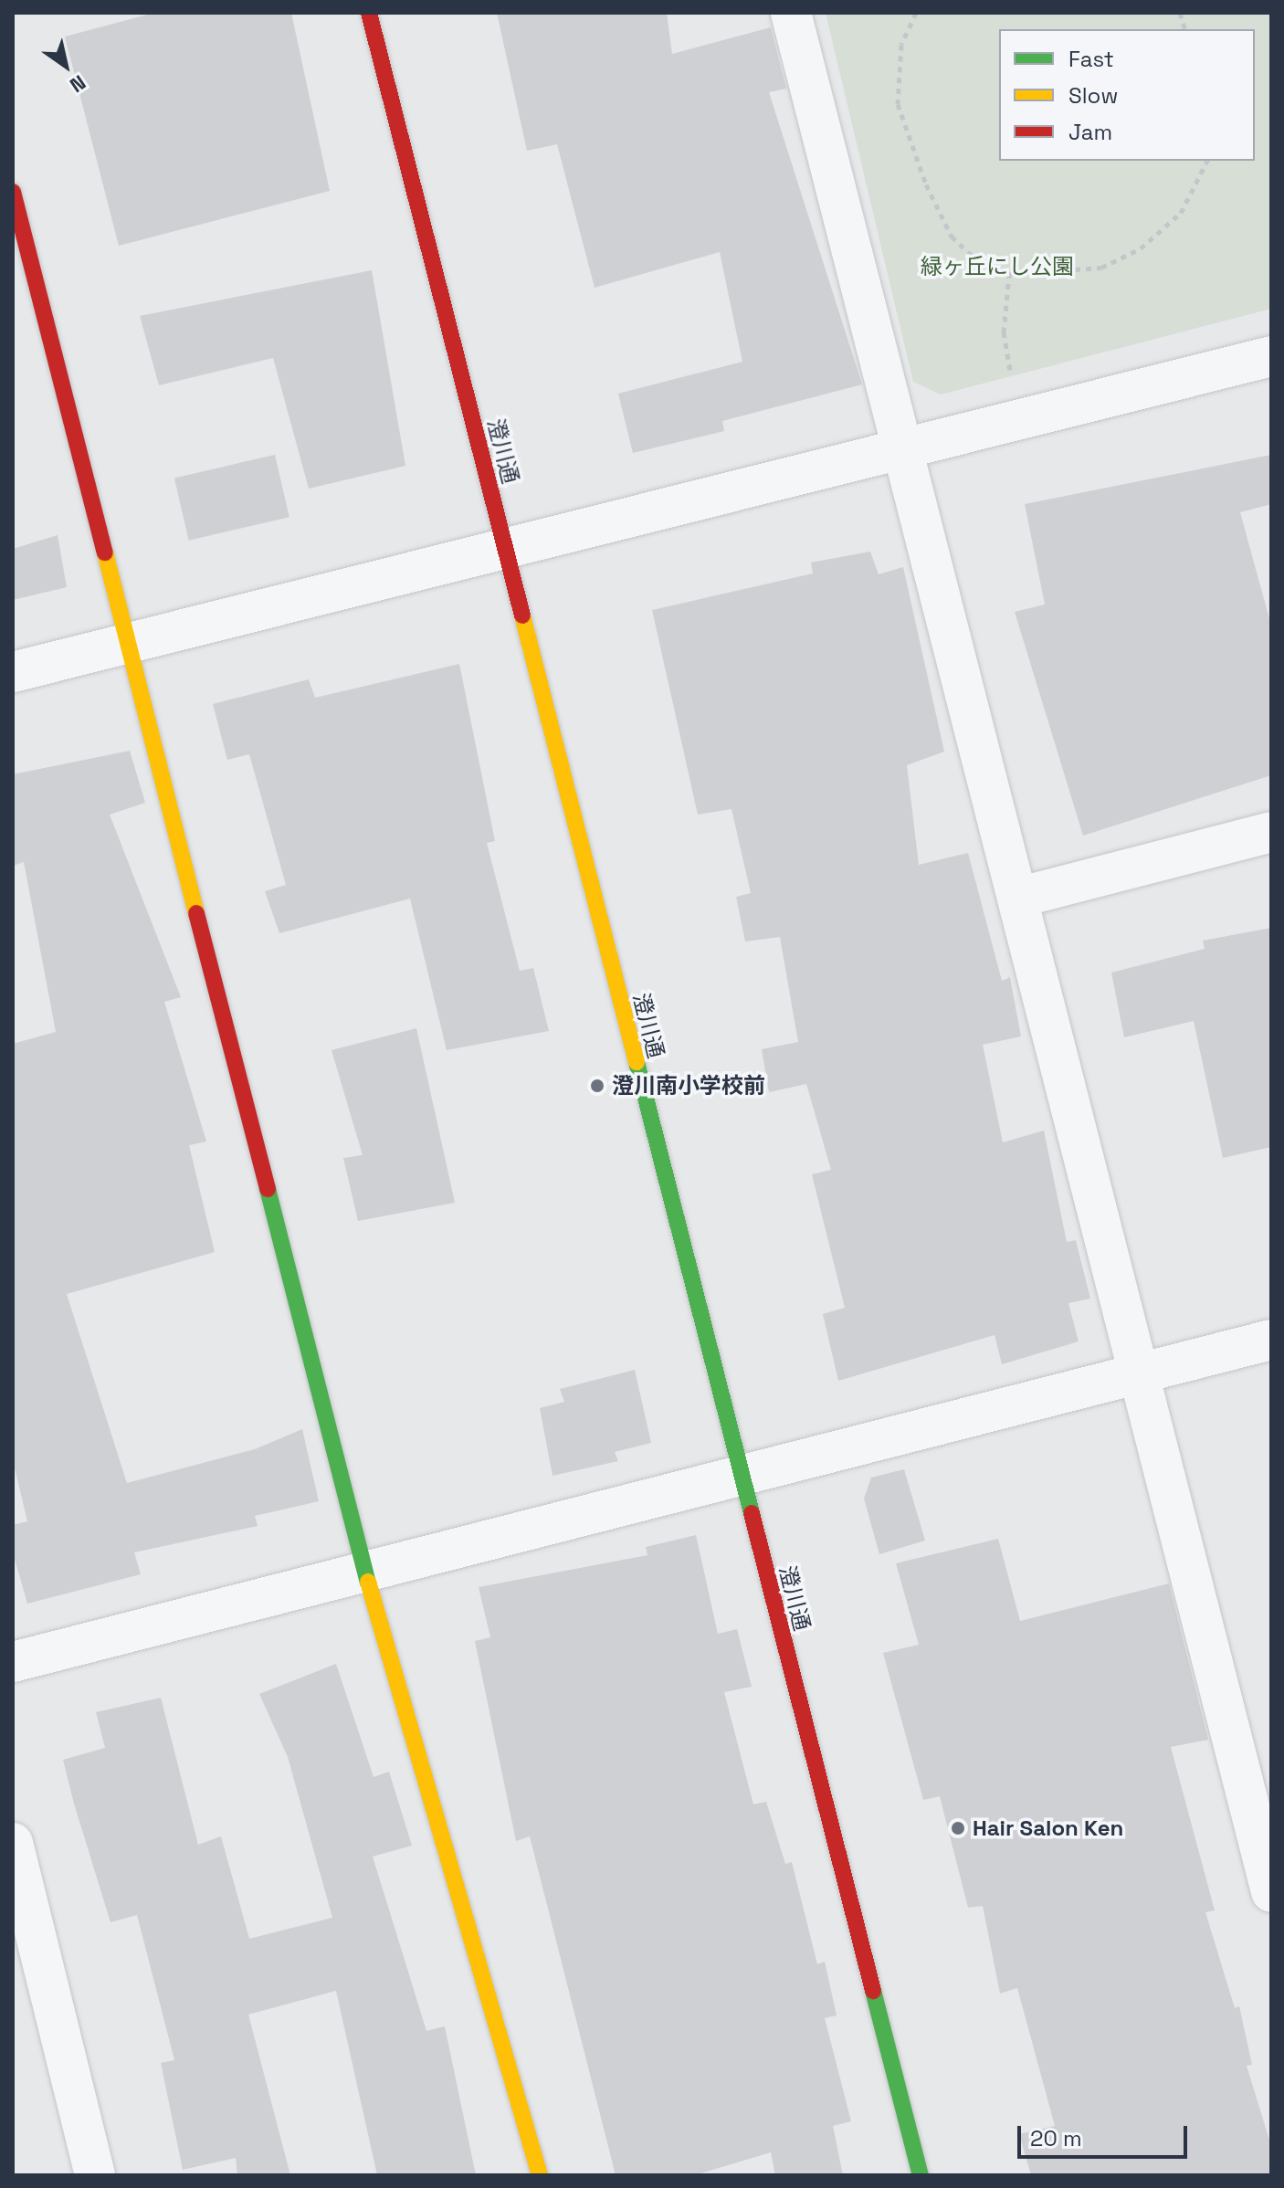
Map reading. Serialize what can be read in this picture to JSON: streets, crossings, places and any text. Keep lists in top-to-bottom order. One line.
{"streets":{"street":["澄川通"]},"parks":["緑ヶ丘にし公園"],"places":["澄川南小学校前","Hair Salon Ken"],"legend":["Fast","Slow","Jam"],"scale_bar":"20 m","north":"bottom right"}
